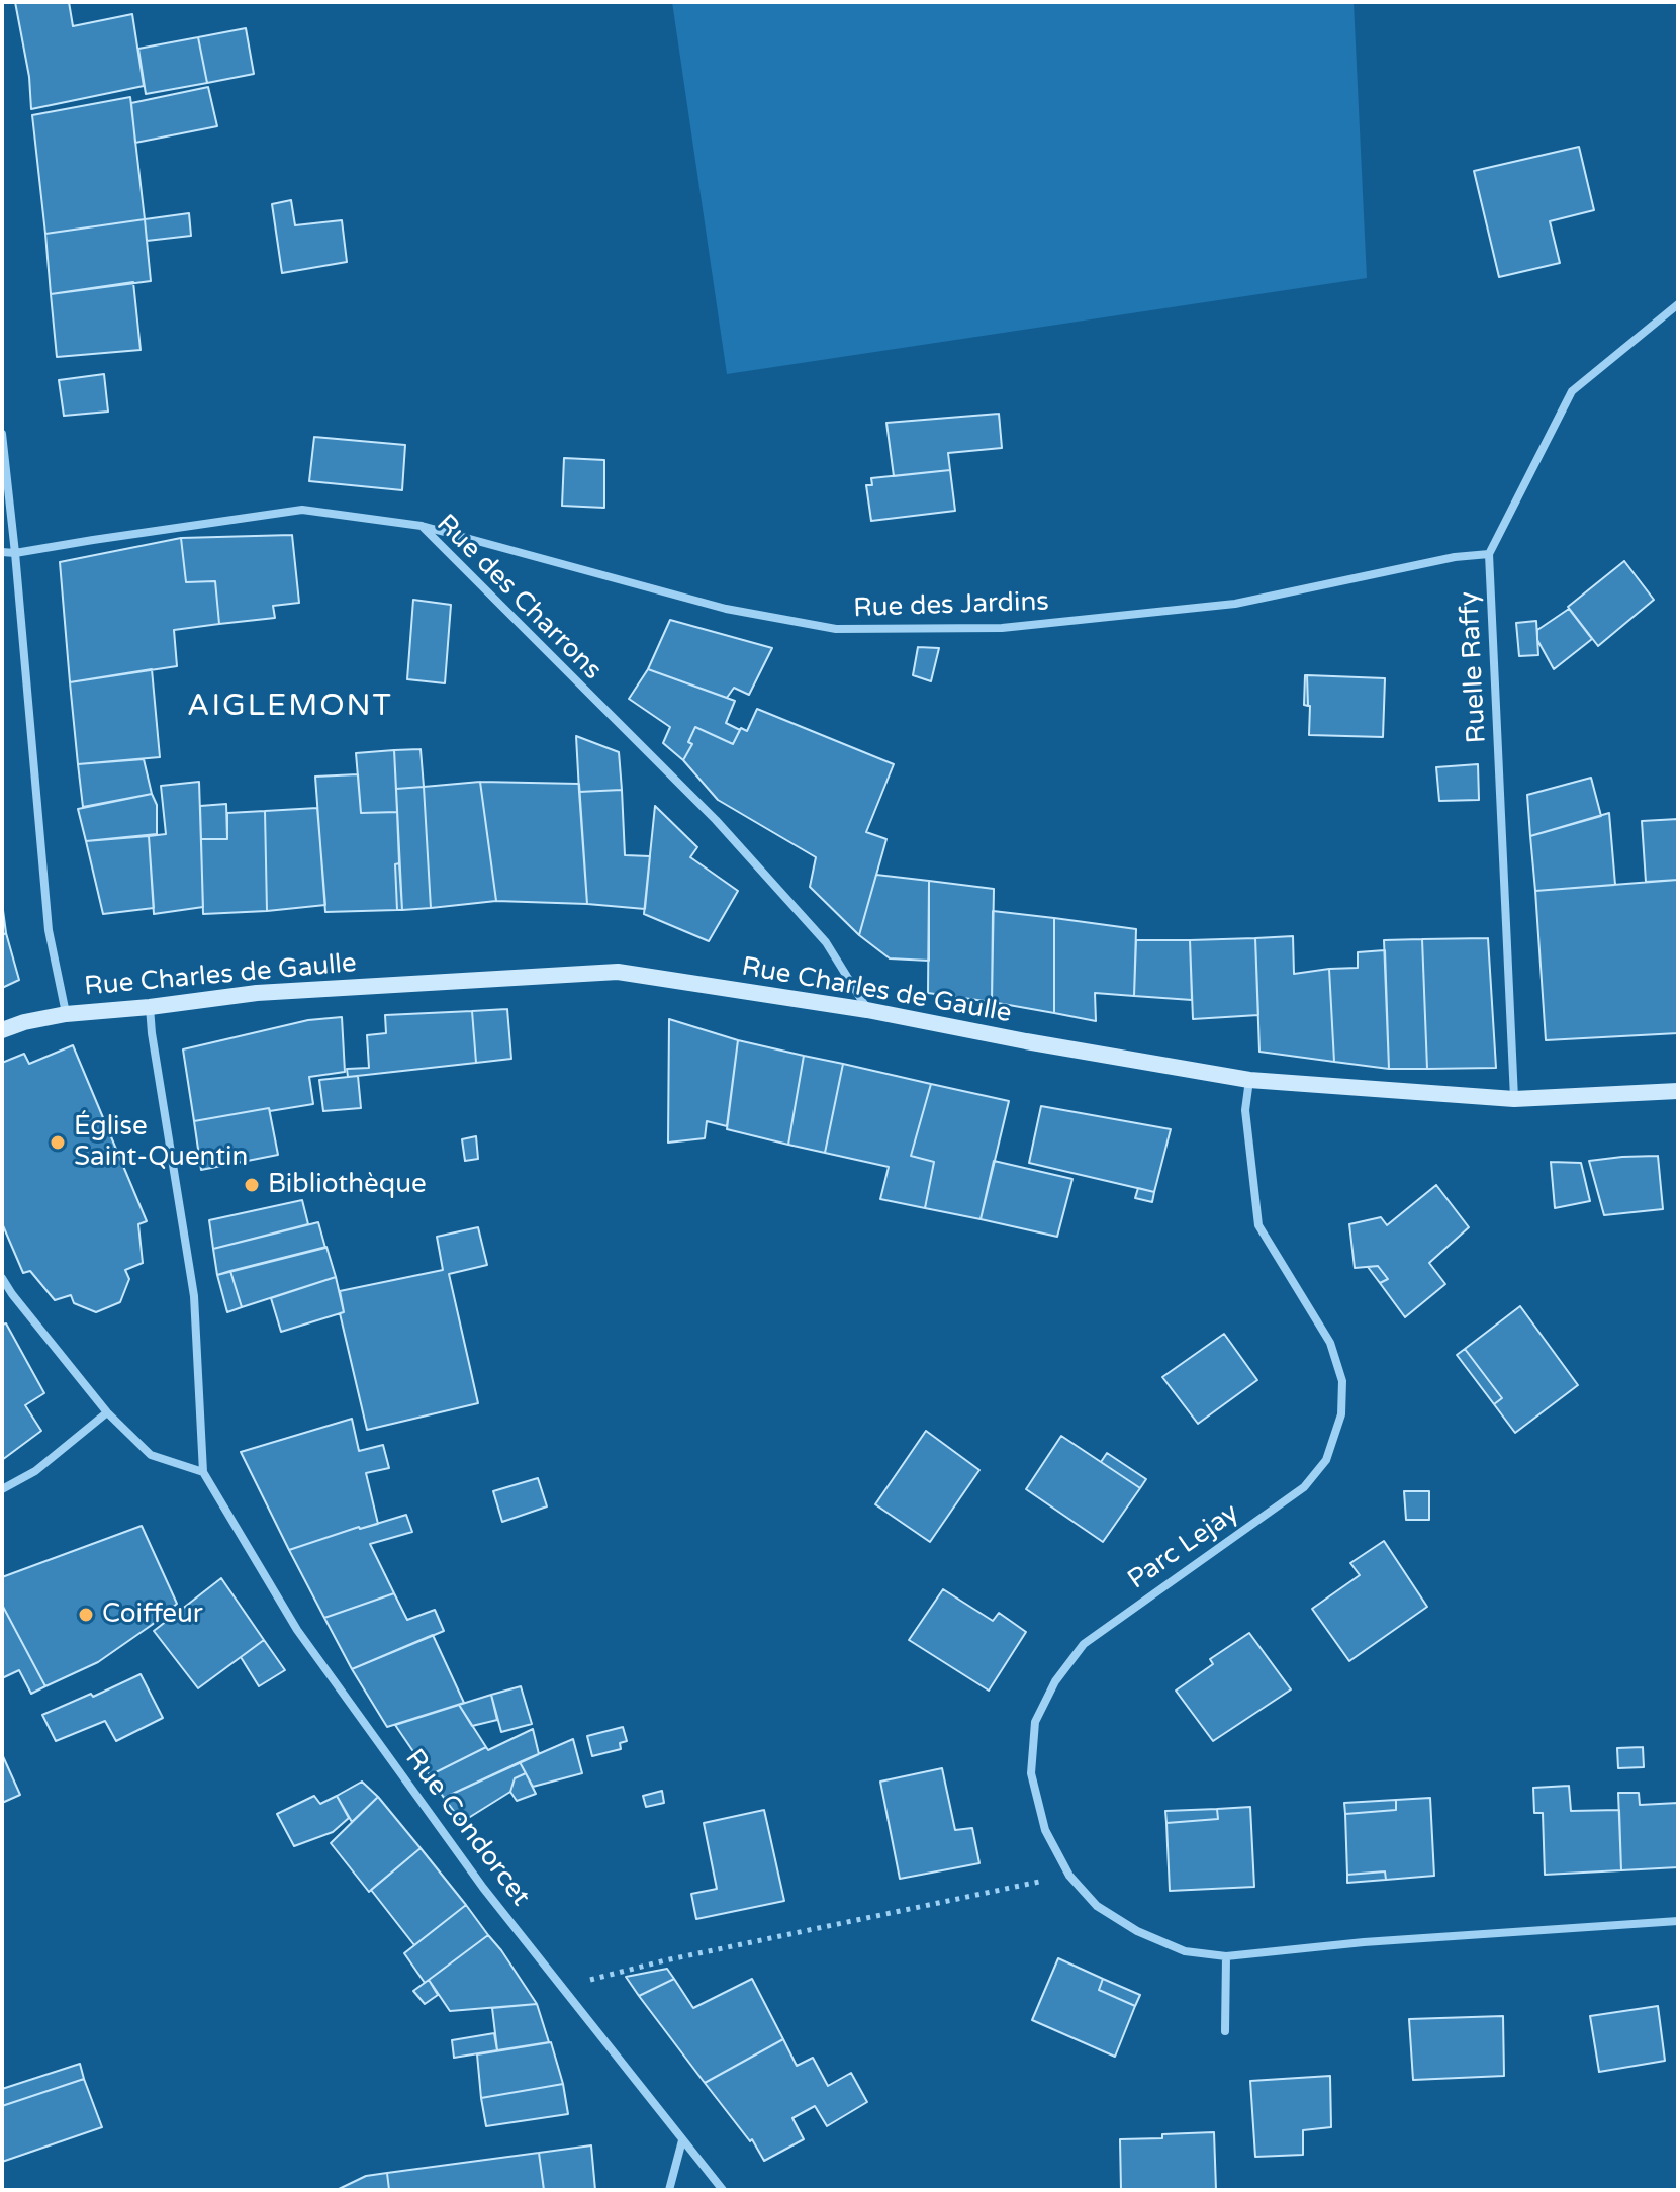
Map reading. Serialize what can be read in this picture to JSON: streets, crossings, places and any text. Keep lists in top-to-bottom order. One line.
{"streets":{"street":["Rue des Charrons","Rue des Jardins","Ruelle Raffy","Rue Charles de Gaulle","Parc Lejay","Rue Condorcet"]},"crossings":[["Rue des Charrons","Rue des Jardins"],["Rue des Charrons","Rue Charles de Gaulle"],["Rue des Jardins","Ruelle Raffy"],["Ruelle Raffy","Rue Charles de Gaulle"],["Rue Charles de Gaulle","Parc Lejay"],["Rue Charles de Gaulle","Rue Condorcet"]],"districts":["AIGLEMONT"],"places":["Église Saint-Quentin","Bibliothèque","Coiffeur"]}
